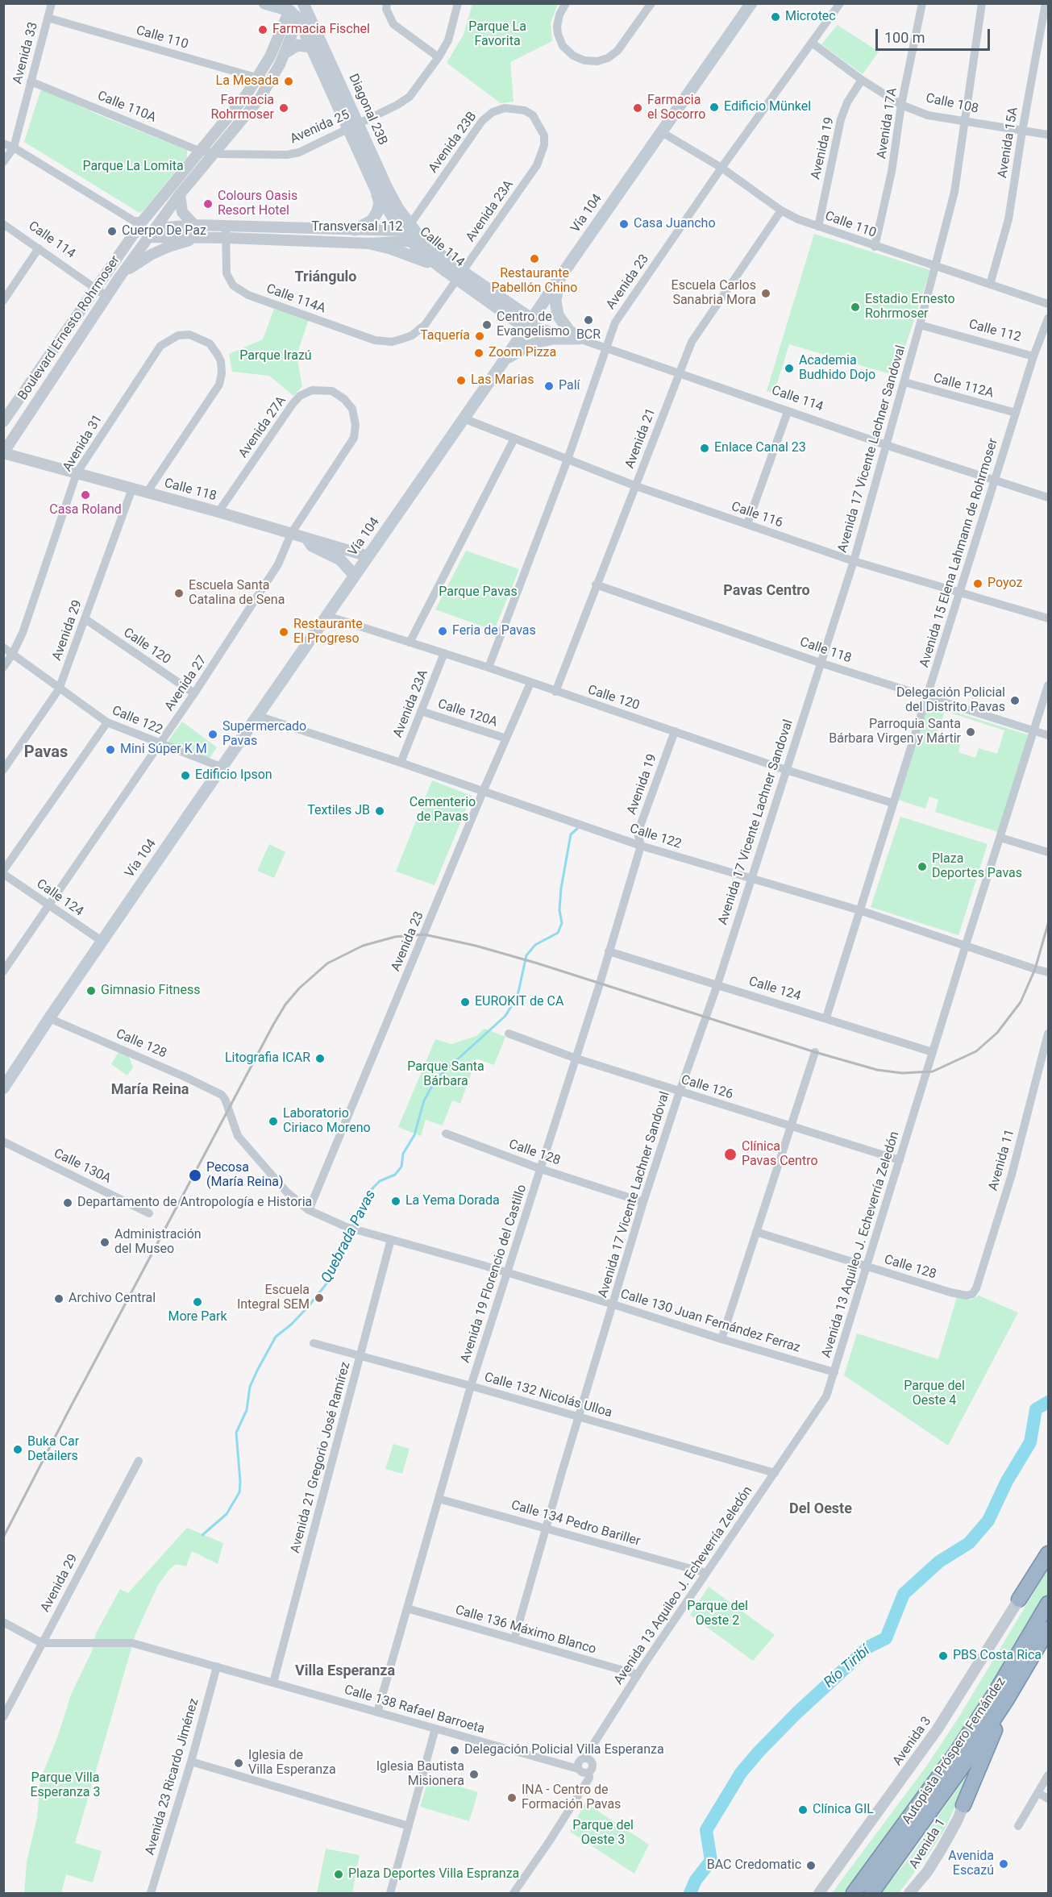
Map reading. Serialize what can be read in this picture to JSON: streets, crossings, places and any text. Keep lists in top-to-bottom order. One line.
{"streets":{"highway":["Autopista Próspero Fernández"],"main road":["Diagonal 23B","Vía 104","Calle 114","Boulevard Ernesto Rohrmoser"],"street":["Calle 110","Avenida 33","Calle 108","Calle 110A","Avenida 17A","Avenida 25","Avenida 23B","Avenida 15A","Avenida 19","Avenida 23A","Transversal 112","Avenida 23","Calle 114A","Calle 112","Calle 112A","Avenida 27A","Avenida 21","Avenida 31","Avenida 17 Vicente Lachner Sandoval","Calle 118","Calle 116","Avenida 15 Elena Lahmann de Rohrmoser","Avenida 29","Calle 120","Avenida 27","Calle 120A","Calle 122","Calle 124","Calle 128","Calle 126","Avenida 11","Calle 130A","Avenida 13 Aquileo J. Echeverría Zeledón","Avenida 19 Florencio del Castillo","Calle 130 Juan Fernández Ferraz","Calle 132 Nicolás Ulloa","Avenida 21 Gregorio José Ramírez","Calle 134 Pedro Bariller","Calle 136 Máximo Blanco","Calle 138 Rafael Barroeta","Avenida 3","Avenida 23 Ricardo Jiménez","Avenida 1"]},"crossings":[["Calle 110","Avenida 33"],["Calle 110","Avenida 17A"],["Calle 110","Avenida 15A"],["Calle 110","Avenida 19"],["Calle 110","Vía 104"],["Calle 110","Avenida 23"],["Calle 110","Boulevard Ernesto Rohrmoser"],["Calle 110","Avenida 21"],["Calle 110","Avenida 17 Vicente Lachner Sandoval"],["Avenida 33","Calle 110A"],["Calle 108","Avenida 17A"],["Calle 108","Avenida 15A"],["Calle 108","Avenida 19"],["Calle 108","Avenida 23"],["Calle 108","Avenida 17 Vicente Lachner Sandoval"],["Calle 110A","Avenida 25"],["Calle 110A","Boulevard Ernesto Rohrmoser"],["Diagonal 23B","Avenida 25"],["Diagonal 23B","Avenida 23B"],["Diagonal 23B","Transversal 112"],["Diagonal 23B","Calle 114"],["Diagonal 23B","Boulevard Ernesto Rohrmoser"],["Avenida 25","Boulevard Ernesto Rohrmoser"],["Avenida 23B","Avenida 23A"],["Avenida 23B","Transversal 112"],["Avenida 23B","Calle 114"],["Avenida 19","Calle 120"],["Avenida 19","Calle 122"],["Avenida 19","Avenida 19 Florencio del Castillo"],["Avenida 23A","Calle 114"],["Avenida 23A","Calle 114A"],["Avenida 23A","Calle 120"],["Avenida 23A","Calle 120A"],["Avenida 23A","Calle 122"],["Vía 104","Calle 114"],["Vía 104","Calle 118"],["Vía 104","Calle 116"],["Vía 104","Calle 120"],["Vía 104","Calle 122"],["Vía 104","Calle 124"],["Vía 104","Calle 128"],["Transversal 112","Calle 114"],["Transversal 112","Calle 114A"],["Transversal 112","Boulevard Ernesto Rohrmoser"],["Calle 114","Avenida 23"],["Calle 114","Boulevard Ernesto Rohrmoser"],["Calle 114","Avenida 21"],["Calle 114","Avenida 17 Vicente Lachner Sandoval"],["Calle 114","Avenida 15 Elena Lahmann de Rohrmoser"],["Avenida 23","Calle 116"],["Avenida 23","Calle 120"],["Avenida 23","Calle 120A"],["Avenida 23","Calle 122"],["Avenida 23","Calle 130 Juan Fernández Ferraz"],["Boulevard Ernesto Rohrmoser","Calle 118"],["Calle 112","Avenida 17 Vicente Lachner Sandoval"],["Calle 112","Avenida 15 Elena Lahmann de Rohrmoser"],["Calle 112A","Avenida 17 Vicente Lachner Sandoval"],["Calle 112A","Avenida 15 Elena Lahmann de Rohrmoser"],["Avenida 27A","Calle 118"],["Avenida 27A","Avenida 27"],["Avenida 21","Calle 118"],["Avenida 21","Calle 116"],["Avenida 21","Calle 120"],["Avenida 31","Calle 118"],["Avenida 31","Calle 122"],["Avenida 17 Vicente Lachner Sandoval","Calle 118"],["Avenida 17 Vicente Lachner Sandoval","Calle 116"],["Avenida 17 Vicente Lachner Sandoval","Calle 120"],["Avenida 17 Vicente Lachner Sandoval","Calle 122"],["Avenida 17 Vicente Lachner Sandoval","Calle 124"],["Avenida 17 Vicente Lachner Sandoval","Calle 128"],["Avenida 17 Vicente Lachner Sandoval","Calle 126"],["Avenida 17 Vicente Lachner Sandoval","Calle 130 Juan Fernández Ferraz"],["Avenida 17 Vicente Lachner Sandoval","Calle 132 Nicolás Ulloa"],["Avenida 17 Vicente Lachner Sandoval","Calle 134 Pedro Bariller"],["Avenida 17 Vicente Lachner Sandoval","Calle 136 Máximo Blanco"],["Calle 118","Avenida 15 Elena Lahmann de Rohrmoser"],["Calle 118","Avenida 29"],["Calle 118","Avenida 27"],["Calle 118","Avenida 13 Aquileo J. Echeverría Zeledón"],["Calle 116","Avenida 15 Elena Lahmann de Rohrmoser"],["Avenida 15 Elena Lahmann de Rohrmoser","Calle 120"],["Avenida 15 Elena Lahmann de Rohrmoser","Calle 122"],["Avenida 15 Elena Lahmann de Rohrmoser","Calle 124"],["Avenida 29","Calle 120"],["Avenida 29","Calle 122"],["Avenida 29","Calle 138 Rafael Barroeta"],["Calle 120","Avenida 27"],["Avenida 27","Calle 122"],["Avenida 27","Calle 124"],["Calle 122","Avenida 13 Aquileo J. Echeverría Zeledón"],["Calle 122","Avenida 19 Florencio del Castillo"],["Calle 124","Avenida 13 Aquileo J. Echeverría Zeledón"],["Calle 124","Avenida 19 Florencio del Castillo"],["Calle 128","Avenida 11"],["Calle 128","Avenida 13 Aquileo J. Echeverría Zeledón"],["Calle 128","Avenida 19 Florencio del Castillo"],["Calle 128","Calle 130 Juan Fernández Ferraz"],["Calle 126","Avenida 13 Aquileo J. Echeverría Zeledón"],["Calle 126","Avenida 19 Florencio del Castillo"],["Avenida 13 Aquileo J. Echeverría Zeledón","Calle 130 Juan Fernández Ferraz"],["Avenida 13 Aquileo J. Echeverría Zeledón","Calle 132 Nicolás Ulloa"],["Avenida 13 Aquileo J. Echeverría Zeledón","Calle 134 Pedro Bariller"],["Avenida 13 Aquileo J. Echeverría Zeledón","Calle 136 Máximo Blanco"],["Avenida 13 Aquileo J. Echeverría Zeledón","Calle 138 Rafael Barroeta"],["Avenida 19 Florencio del Castillo","Calle 130 Juan Fernández Ferraz"],["Avenida 19 Florencio del Castillo","Calle 132 Nicolás Ulloa"],["Avenida 19 Florencio del Castillo","Calle 134 Pedro Bariller"],["Avenida 19 Florencio del Castillo","Calle 136 Máximo Blanco"],["Avenida 19 Florencio del Castillo","Calle 138 Rafael Barroeta"],["Calle 130 Juan Fernández Ferraz","Avenida 21 Gregorio José Ramírez"],["Calle 132 Nicolás Ulloa","Avenida 21 Gregorio José Ramírez"],["Avenida 21 Gregorio José Ramírez","Calle 138 Rafael Barroeta"],["Calle 138 Rafael Barroeta","Avenida 23 Ricardo Jiménez"]],"districts":["Triángulo","Pavas Centro","Pavas","María Reina","Del Oeste","Villa Esperanza"],"water":["Quebrada Pavas","Río Tiribí"],"parks":["Parque La Favorita","Parque La Lomita","Parque Irazú","Parque Pavas","Cementerio de Pavas","Parque Santa Bárbara","Parque del Oeste 4","Parque del Oeste 2","Parque Villa Esperanza 3","Parque del Oeste 3"],"places":["Microtec","Farmacia Fischel","La Mesada","Edificio Münkel","Farmacia Rohrmoser","Farmacia el Socorro","Colours Oasis Resort Hotel","Casa Juancho","Cuerpo De Paz","Restaurante Pabellón Chino","Escuela Carlos Sanabria Mora","Estadio Ernesto Rohrmoser","BCR","Centro de Evangelismo","Taquería","Zoom Pizza","Academia Budhido Dojo","Las Marias","Palí","Enlace Canal 23","Casa Roland","Poyoz","Escuela Santa Catalina de Sena","Feria de Pavas","Restaurante El Progreso","Delegación Policial del Distrito Pavas","Parroquia Santa Bárbara Virgen y Mártir","Supermercado Pavas","Mini Súper K M","Edificio Ipson","Textiles JB","Plaza Deportes Pavas","Gimnasio Fitness","EUROKIT de CA","Litografia ICAR","Laboratorio Ciriaco Moreno","Clínica Pavas Centro","Pecosa (María Reina)","La Yema Dorada","Departamento de Antropología e Historia","Administración del Museo","Escuela Integral SEM","Archivo Central","More Park","Buka Car Detailers","PBS Costa Rica","Delegación Policial Villa Esperanza","Iglesia de Villa Esperanza","Iglesia Bautista Misionera","INA - Centro de Formación Pavas","Clínica GIL","Avenida Escazú","BAC Credomatic","Plaza Deportes Villa Espranza"],"scale_bar":"100 m"}
